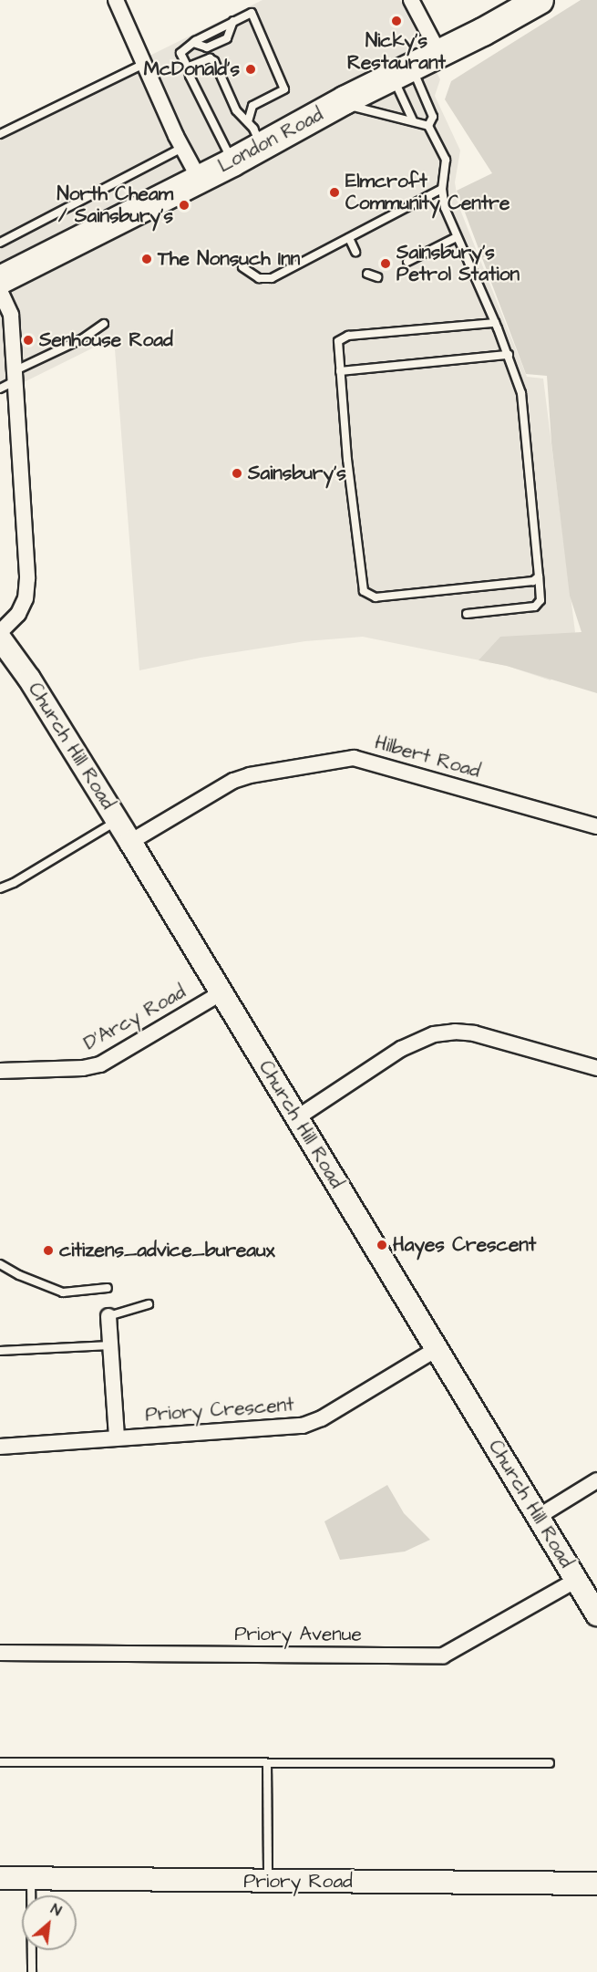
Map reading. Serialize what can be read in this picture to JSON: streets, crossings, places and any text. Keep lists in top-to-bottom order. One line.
{"streets":{"highway":["London Road"],"street":["Church Hill Road","Hilbert Road","D'Arcy Road","Priory Crescent","Priory Avenue","Priory Road"]},"crossings":[["Church Hill Road","Hilbert Road"],["Church Hill Road","D'Arcy Road"],["Church Hill Road","Priory Crescent"],["Church Hill Road","Priory Avenue"]],"places":["Nicky's Restaurant","McDonald's","Elmcroft Community Centre","North Cheam / Sainsbury's","The Nonsuch Inn","Sainsbury's Petrol Station","Senhouse Road","Sainsbury's","Hayes Crescent","citizens_advice_bureaux"],"north":"top right"}
